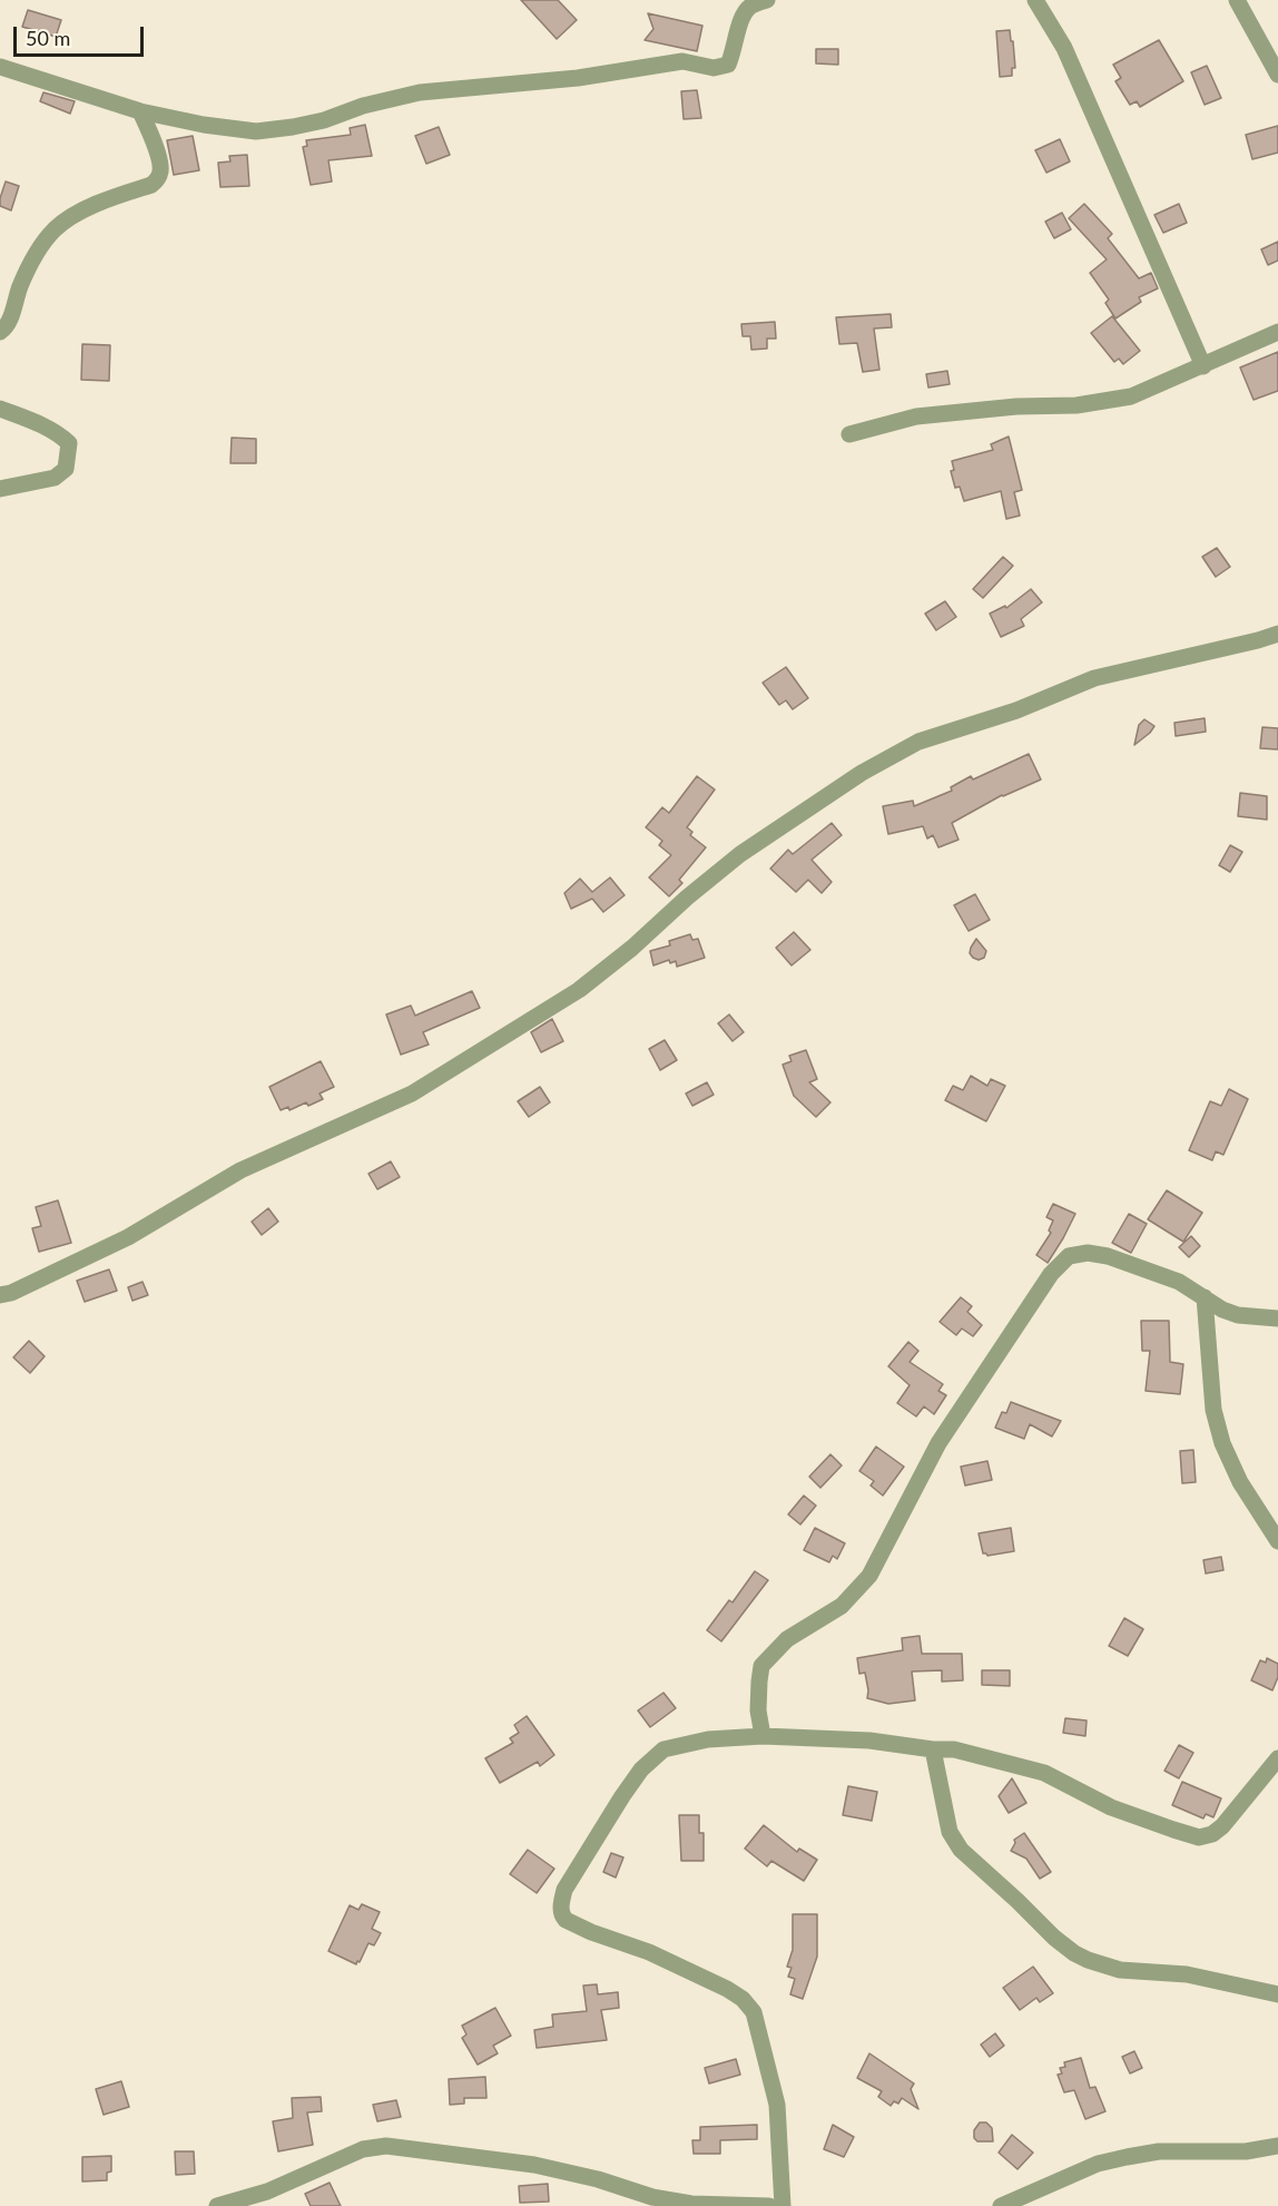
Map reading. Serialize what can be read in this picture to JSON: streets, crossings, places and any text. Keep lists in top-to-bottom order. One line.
{"scale_bar":"50 m"}
